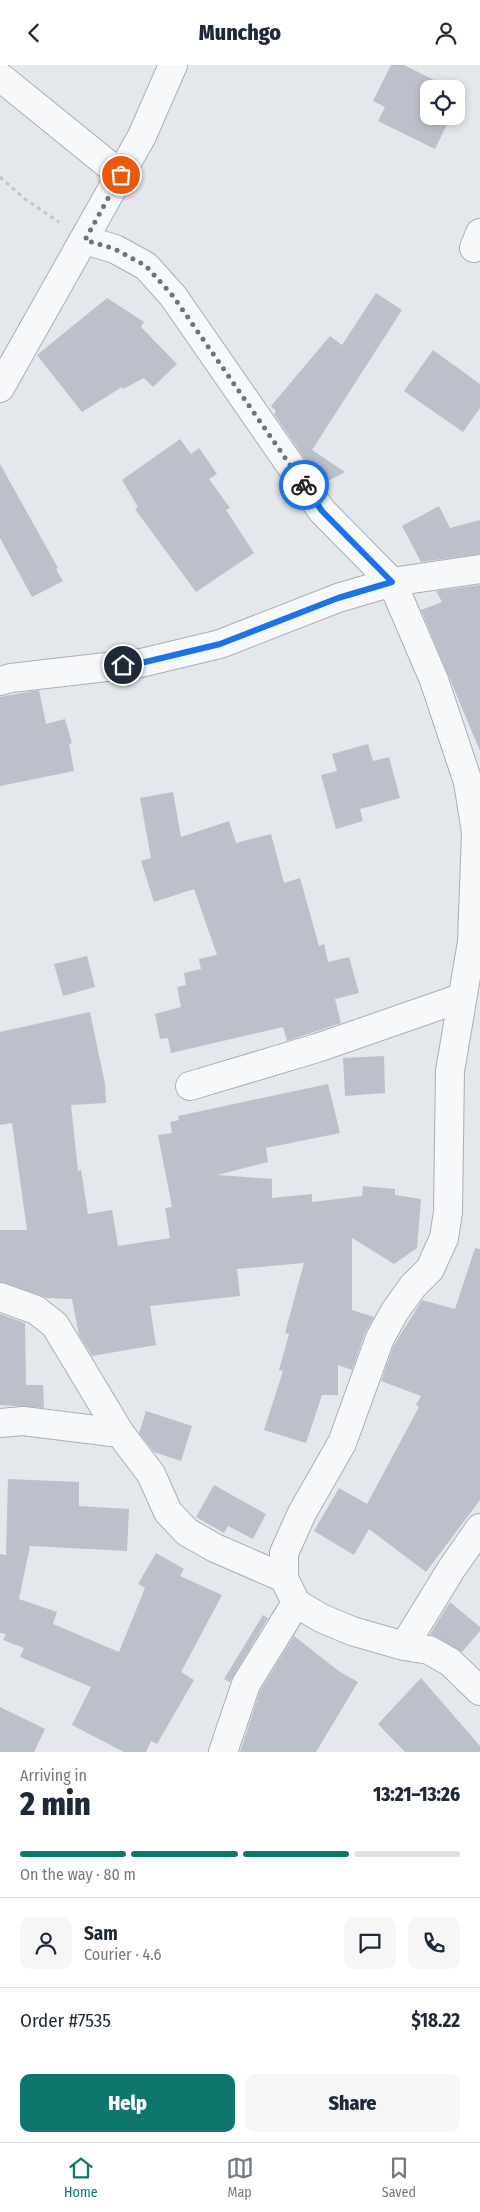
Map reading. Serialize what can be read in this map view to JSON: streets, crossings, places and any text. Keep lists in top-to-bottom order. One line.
{"page":{"header":"Munchgo","heading":["2 min","Arriving in","13:21–13:26"],"panel":["Sam","Courier · 4.6","Order #7535","$18.22"],"bar":"On the way · 80 m","buttons":["Help","Share"],"tabs":["Home","Map","Saved"]}}
